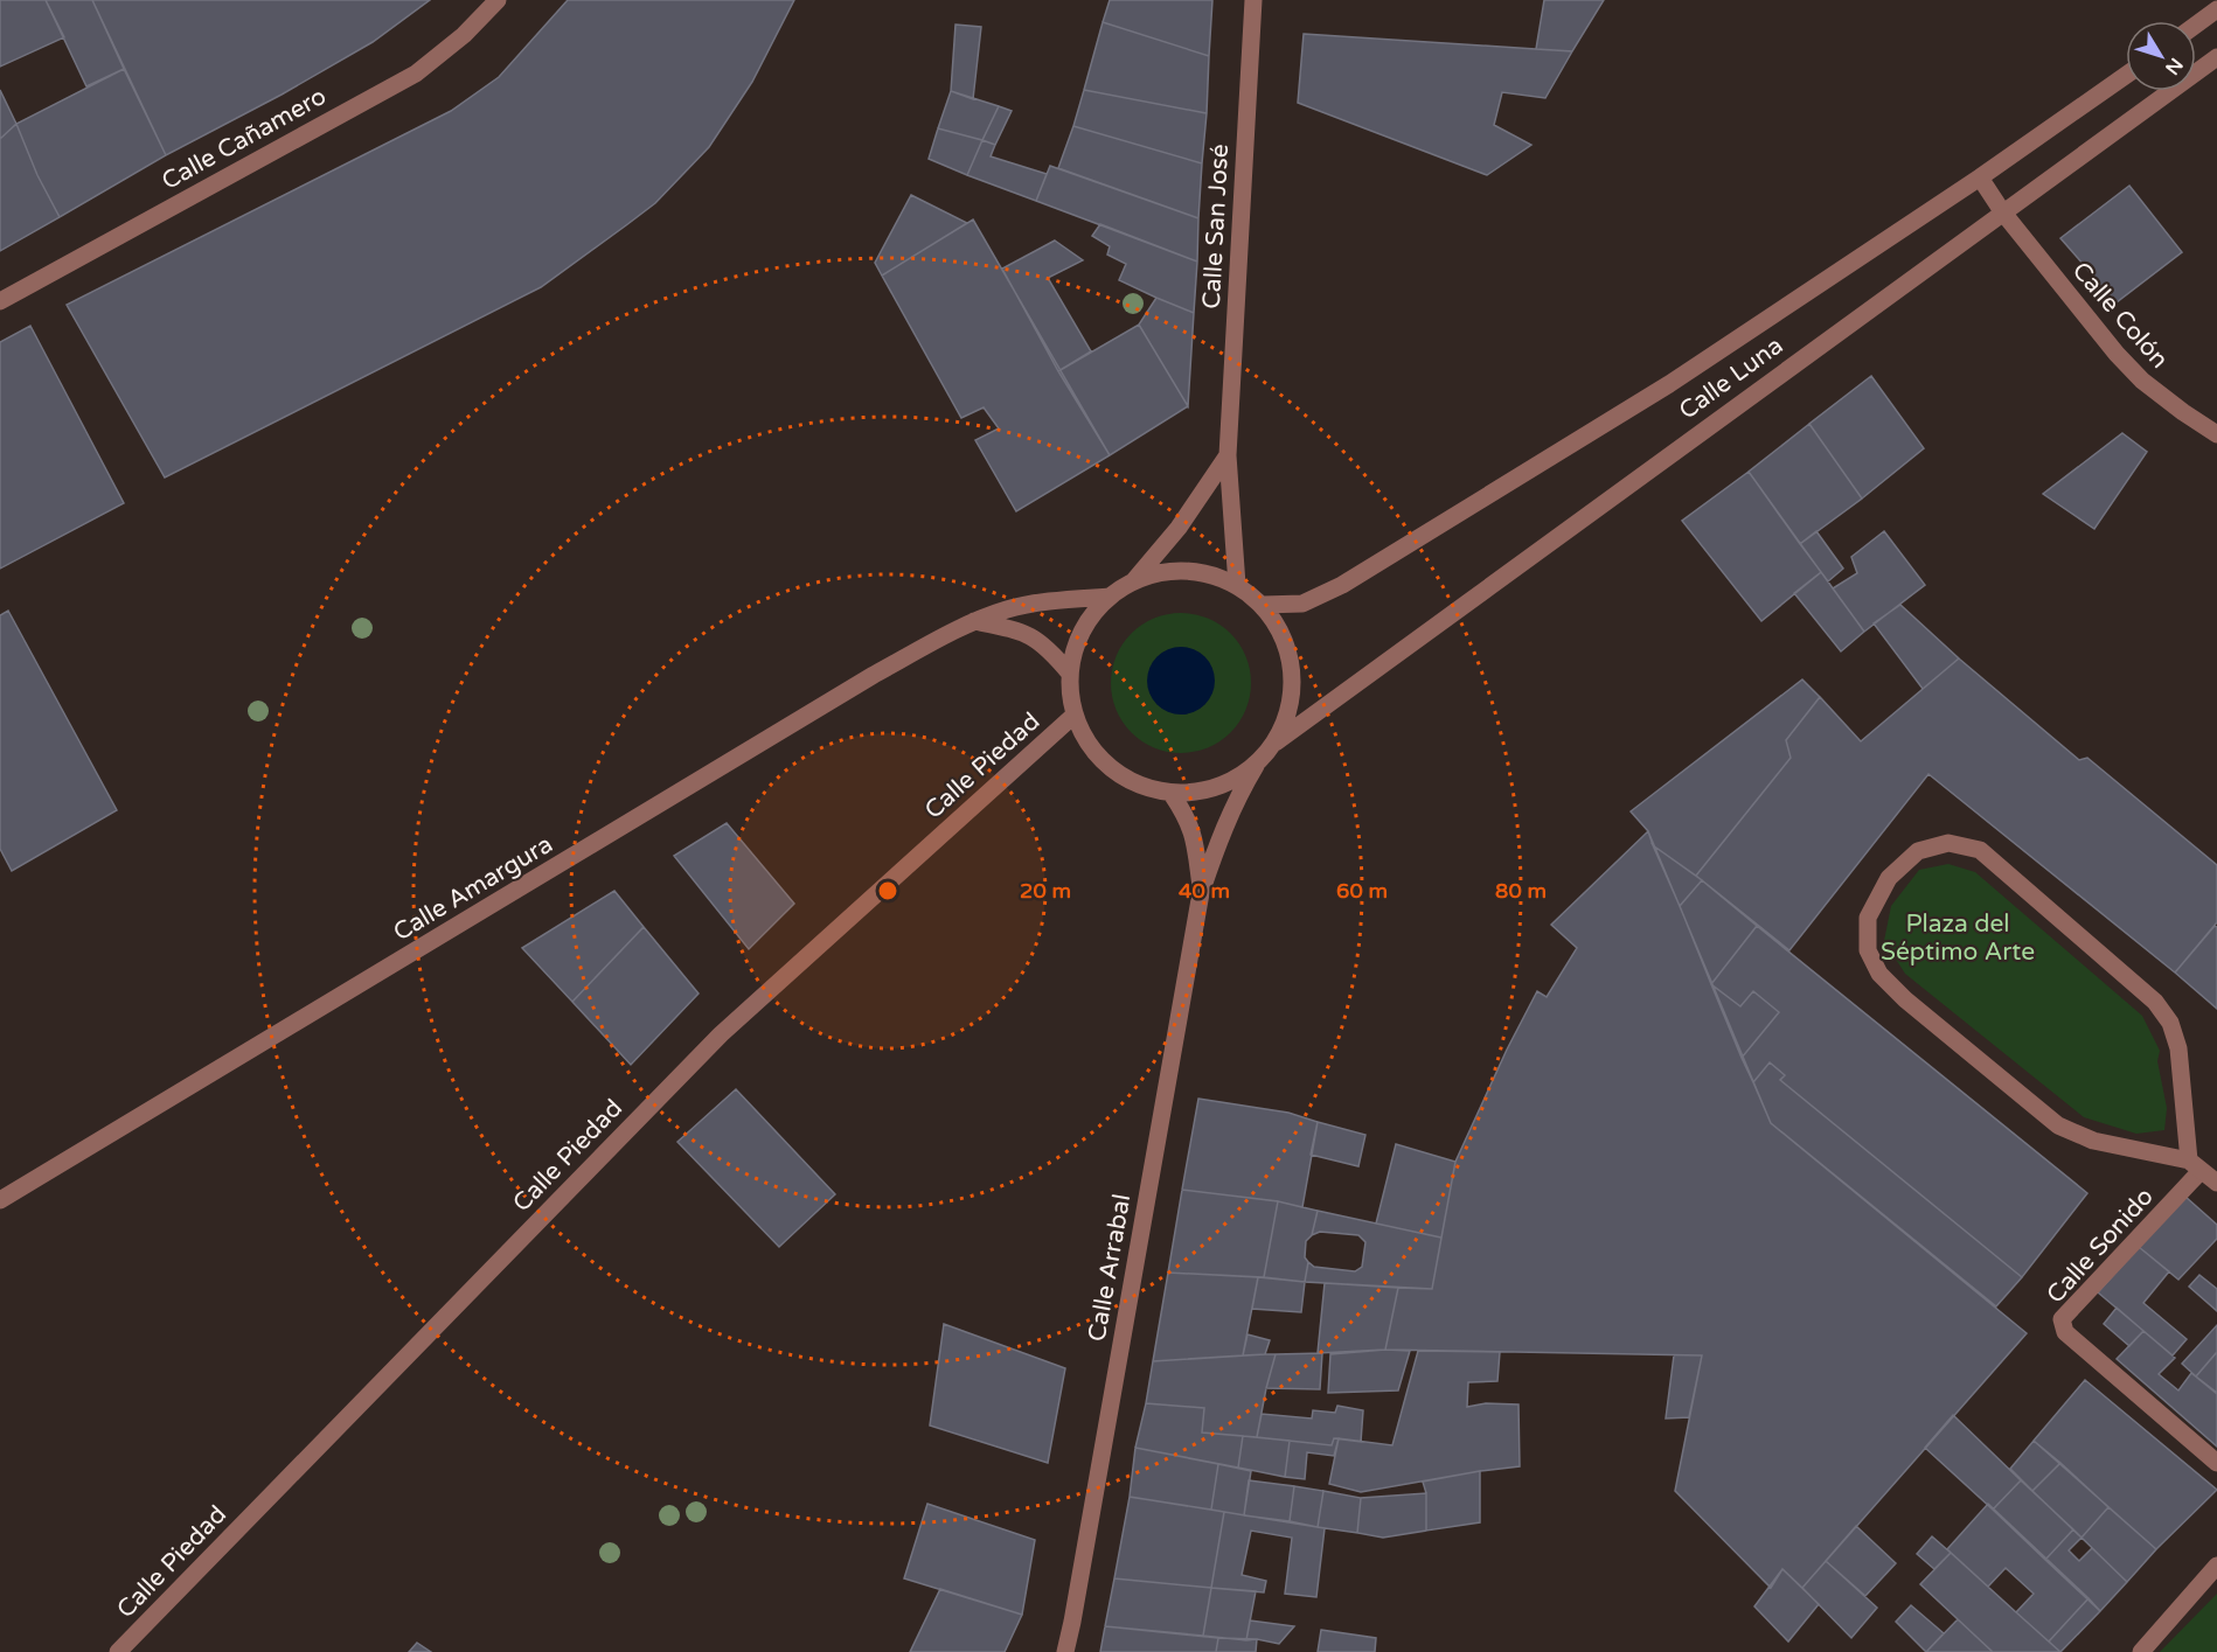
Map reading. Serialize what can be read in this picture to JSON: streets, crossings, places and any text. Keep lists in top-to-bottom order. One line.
{"streets":{"street":["Calle Cañamero","Calle San José","Calle Colón","Calle Luna","Calle Piedad","Calle Amargura","Calle Sonido","Calle Arrabal"]},"crossings":[["Calle San José","Calle Luna"],["Calle San José","Calle Piedad"],["Calle San José","Calle Amargura"],["Calle San José","Calle Arrabal"],["Calle Colón","Calle Luna"],["Calle Luna","Calle Piedad"],["Calle Luna","Calle Amargura"],["Calle Luna","Calle Arrabal"],["Calle Piedad","Calle Amargura"],["Calle Piedad","Calle Arrabal"],["Calle Amargura","Calle Arrabal"]],"parks":["Plaza del Séptimo Arte"],"north":"bottom right","rings":["20 m","40 m","60 m","80 m"]}
